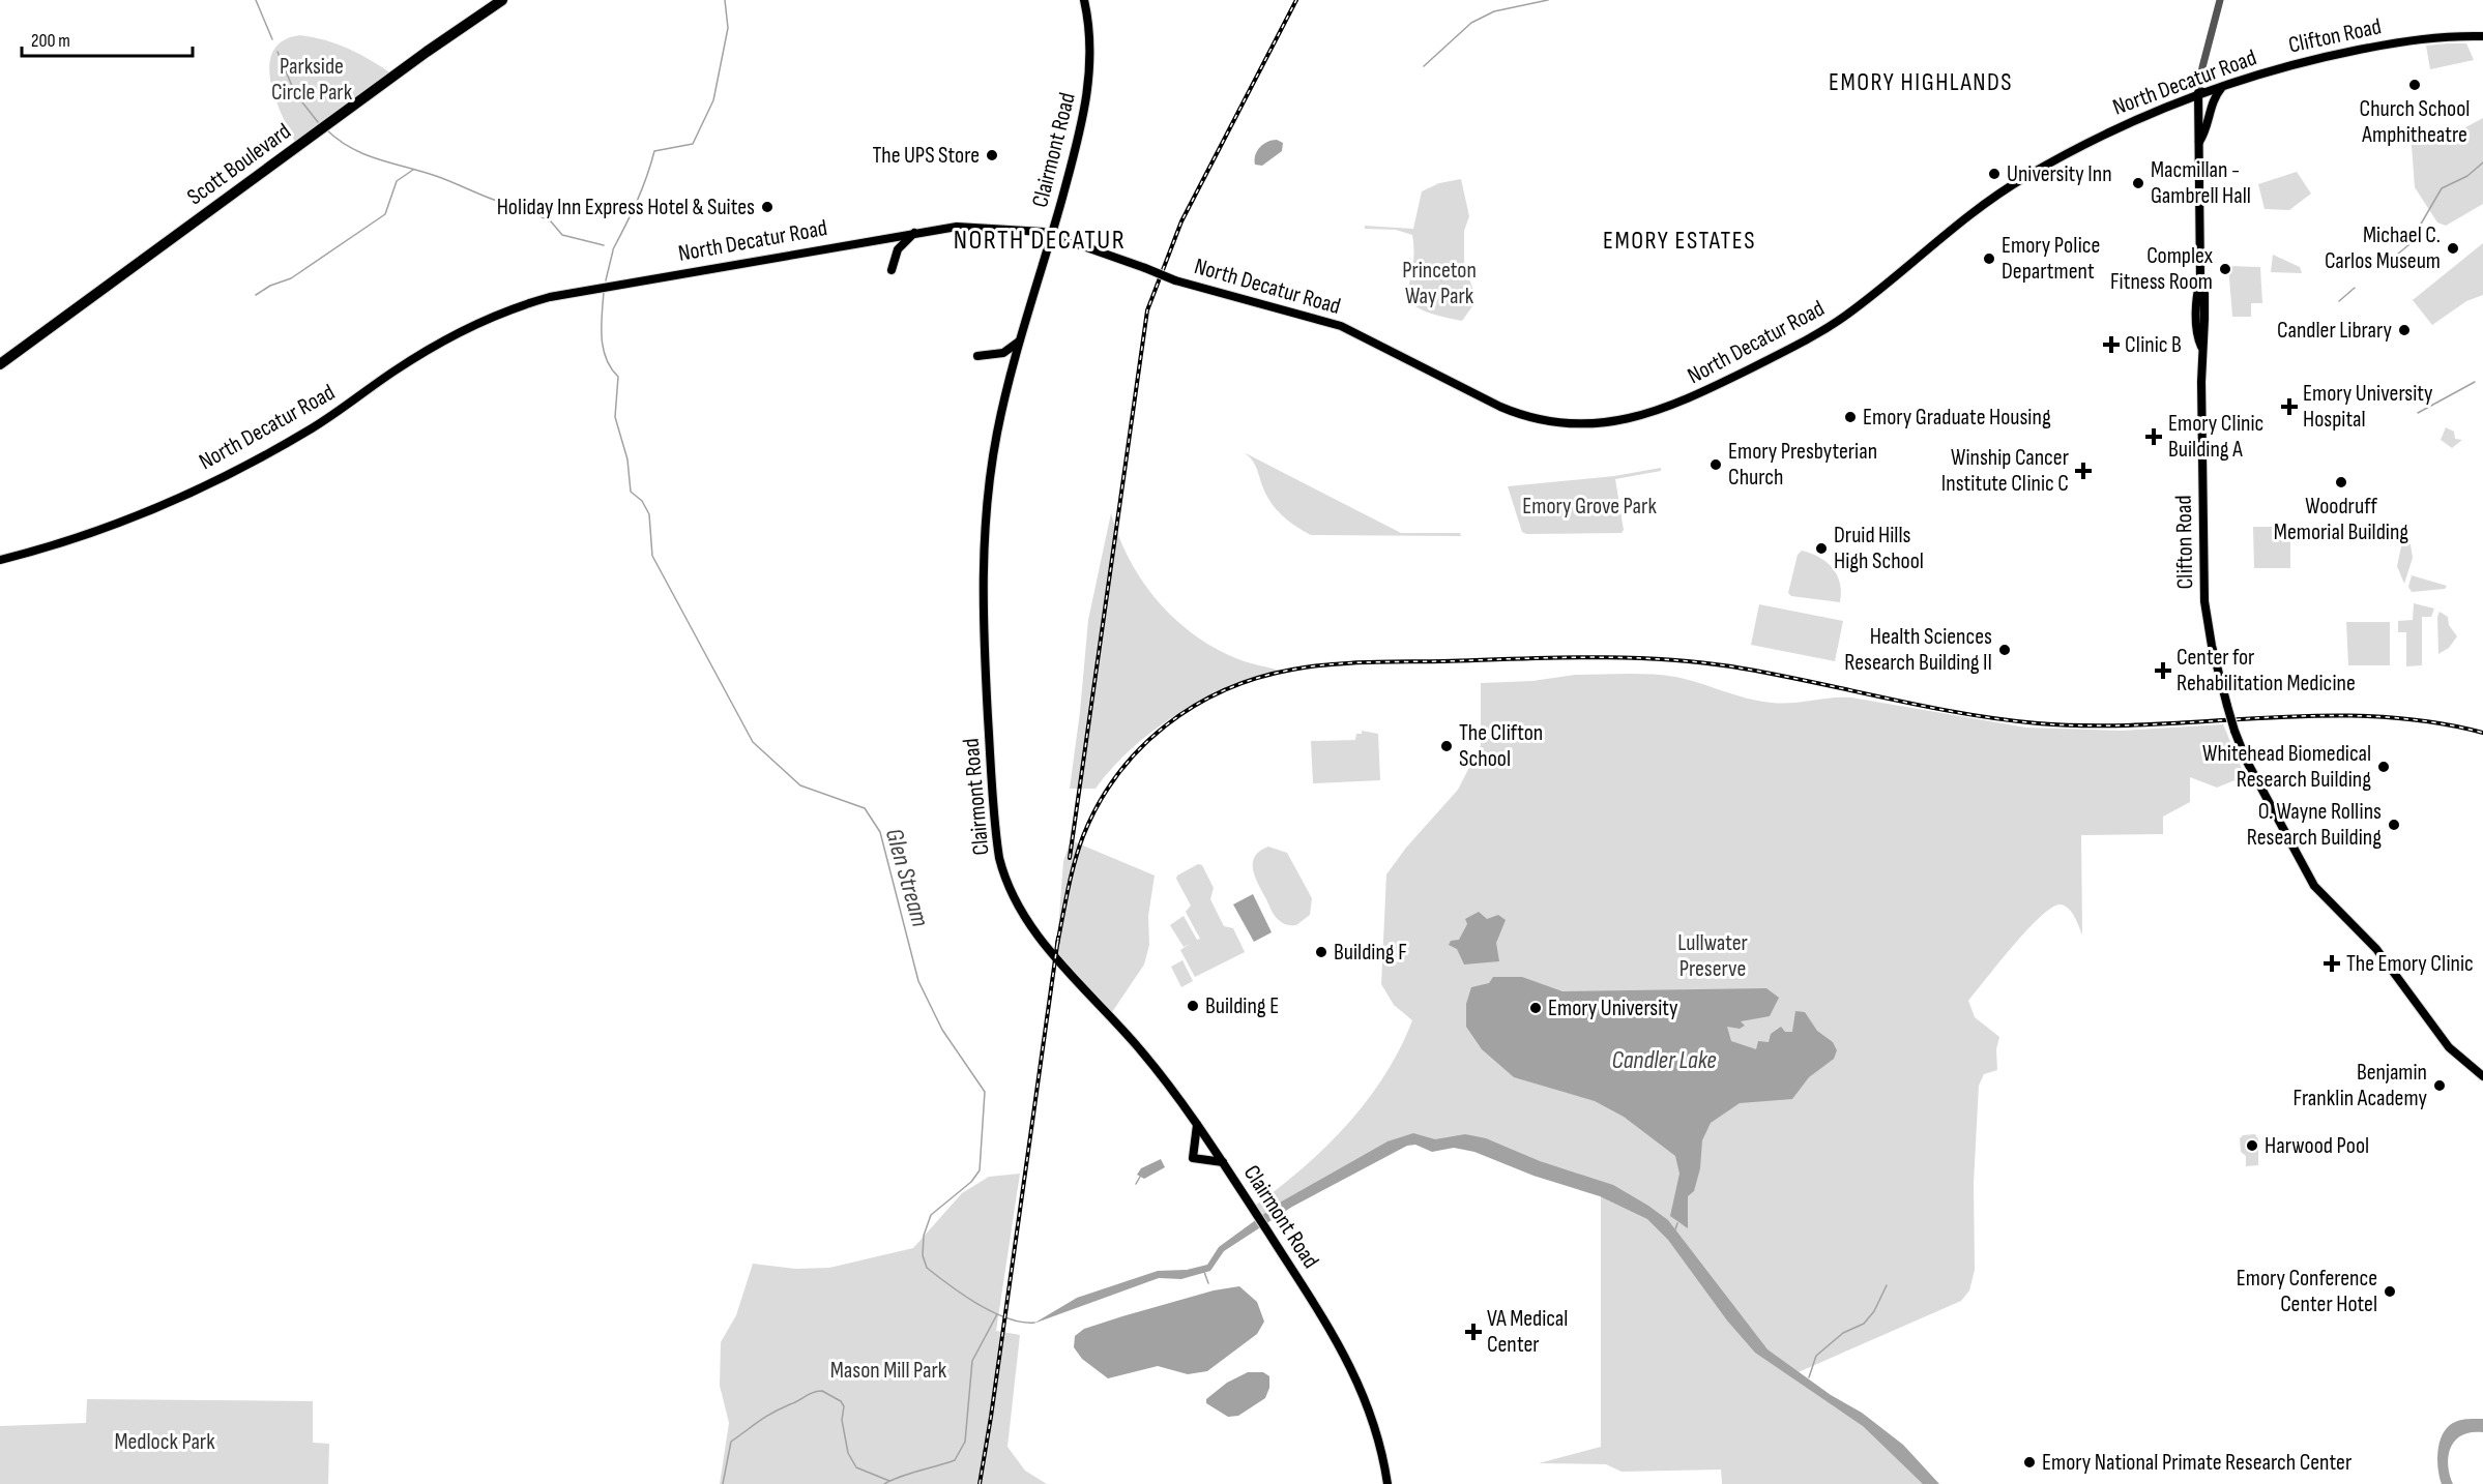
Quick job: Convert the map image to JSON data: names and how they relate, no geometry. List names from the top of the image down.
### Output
{
  "streets": {
    "highway": ["Scott Boulevard"],
    "main road": ["Clifton Road", "North Decatur Road", "Clairmont Road"]
  },
  "crossings": [
    ["Clifton Road", "North Decatur Road"],
    ["North Decatur Road", "Clairmont Road"]
  ],
  "districts": ["EMORY HIGHLANDS", "NORTH DECATUR", "EMORY ESTATES"],
  "water": ["Glen Stream", "Candler Lake"],
  "parks": [
    "Parkside Circle Park",
    "Princeton Way Park",
    "Emory Grove Park",
    "Lullwater Preserve",
    "Mason Mill Park",
    "Medlock Park"
  ],
  "places": {
    "other": [
      "Church School Amphitheatre",
      "The UPS Store",
      "University Inn",
      "Macmillan - Gambrell Hall",
      "Holiday Inn Express Hotel & Suites",
      "Michael C. Carlos Museum",
      "Emory Police Department",
      "Complex Fitness Room",
      "Candler Library",
      "Emory Graduate Housing",
      "Emory Presbyterian Church",
      "Woodruff Memorial Building",
      "Druid Hills High School",
      "Health Sciences Research Building II",
      "The Clifton School",
      "Whitehead Biomedical Research Building",
      "O. Wayne Rollins Research Building",
      "Building F",
      "Building E",
      "Emory University",
      "Benjamin Franklin Academy",
      "Harwood Pool",
      "Emory Conference Center Hotel",
      "Emory National Primate Research Center"
    ],
    "health": [
      "Clinic B",
      "Emory University Hospital",
      "Emory Clinic Building A",
      "Winship Cancer Institute Clinic C",
      "Center for Rehabilitation Medicine",
      "The Emory Clinic",
      "VA Medical Center"
    ]
  },
  "scale_bar": "200 m"
}
